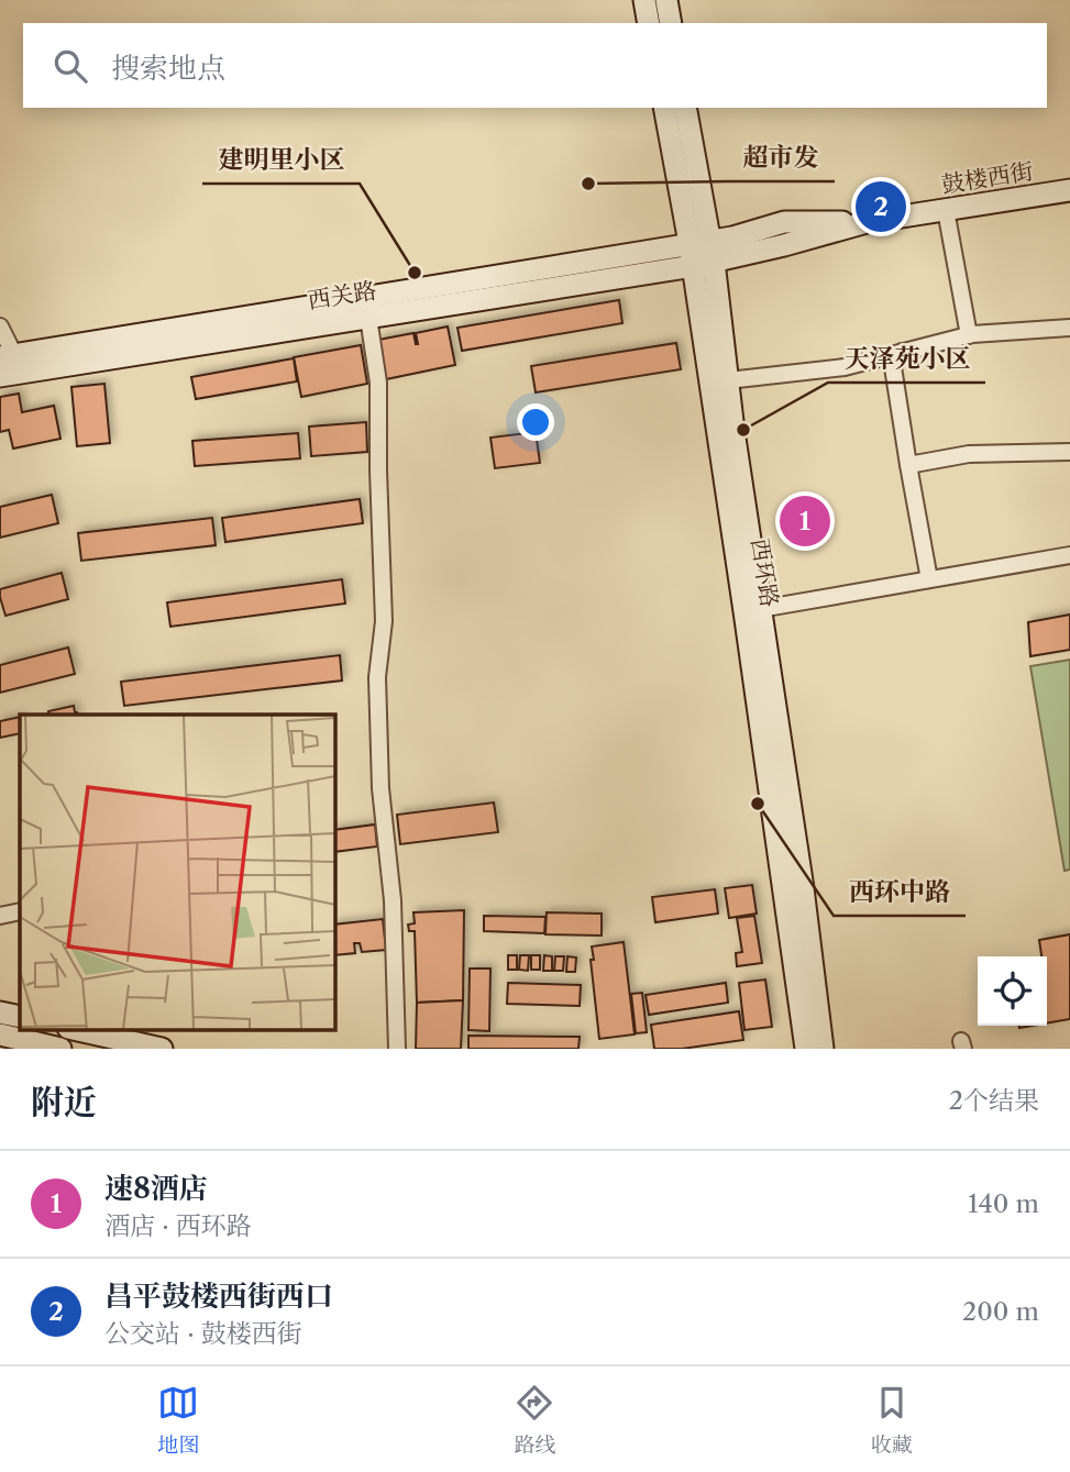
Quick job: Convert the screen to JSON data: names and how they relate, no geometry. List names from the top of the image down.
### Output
{
  "streets": {
    "street": ["鼓楼西街", "西关路", "西环路"]
  },
  "crossings": [
    ["鼓楼西街", "西关路"],
    ["鼓楼西街", "西环路"],
    ["西关路", "西环路"]
  ],
  "places": [
    "超市发",
    "建明里小区",
    "天泽苑小区",
    "西环中路"
  ],
  "page": {
    "search": "搜索地点",
    "pins": ["2", "1"],
    "heading": ["附近", "2个结果"],
    "list": [
      {
        "mark": "1",
        "name": "速8酒店",
        "note": "酒店 · 西环路",
        "value": "140 m"
      },
      {
        "mark": "2",
        "name": "昌平鼓楼西街西口",
        "note": "公交站 · 鼓楼西街",
        "value": "200 m"
      }
    ],
    "nav": ["地图", "路线", "收藏"]
  }
}
